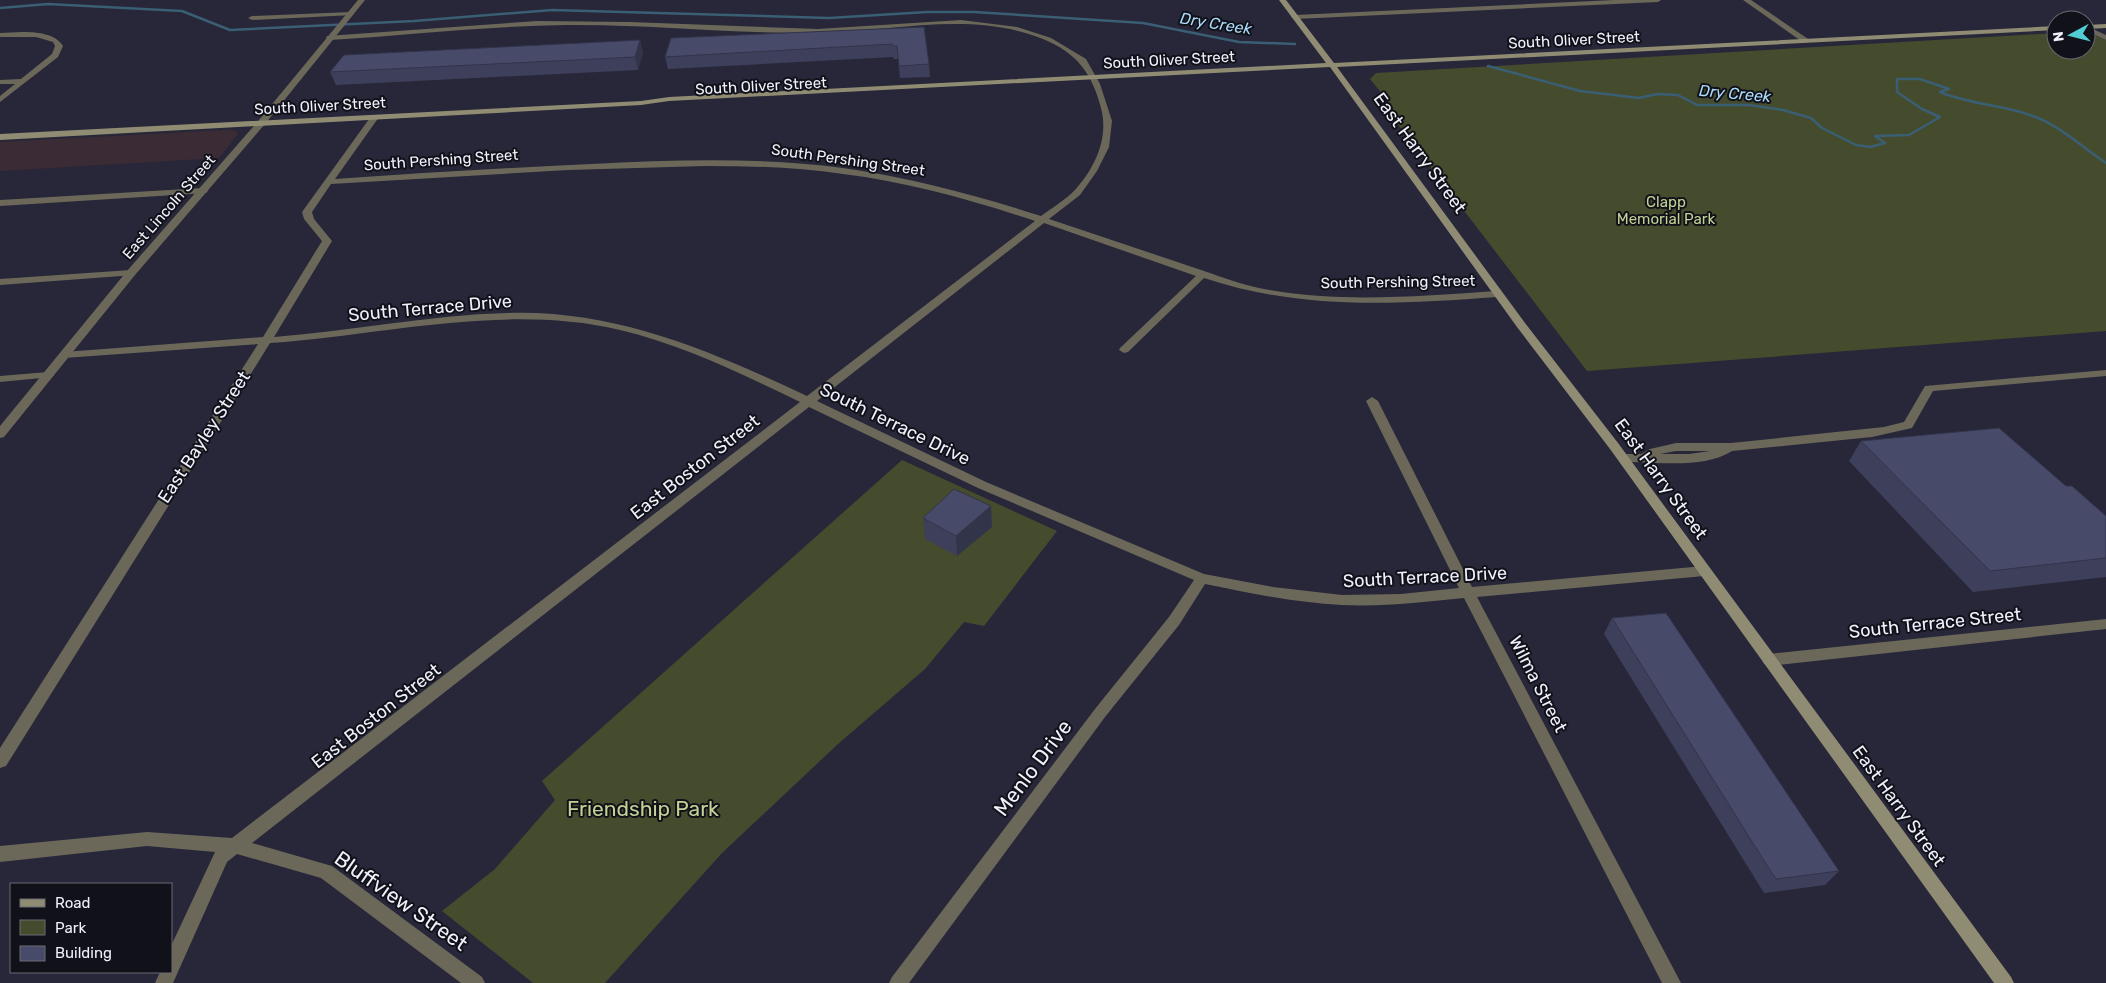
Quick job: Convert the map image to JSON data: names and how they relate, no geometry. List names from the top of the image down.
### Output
{
  "streets": {
    "main road": ["South Oliver Street", "East Harry Street"],
    "street": [
      "South Pershing Street",
      "East Lincoln Street",
      "South Terrace Drive",
      "East Bayley Street",
      "East Boston Street",
      "South Terrace Street",
      "Wilma Street",
      "Menlo Drive",
      "Bluffview Street"
    ]
  },
  "crossings": [
    ["South Oliver Street", "East Harry Street"],
    ["South Oliver Street", "East Lincoln Street"],
    ["South Oliver Street", "East Bayley Street"],
    ["South Oliver Street", "East Boston Street"],
    ["East Harry Street", "South Pershing Street"],
    ["East Harry Street", "South Terrace Drive"],
    ["East Harry Street", "South Terrace Street"],
    ["South Pershing Street", "East Bayley Street"],
    ["South Pershing Street", "East Boston Street"],
    ["East Lincoln Street", "South Terrace Drive"],
    ["East Lincoln Street", "East Boston Street"],
    ["South Terrace Drive", "East Bayley Street"],
    ["South Terrace Drive", "East Boston Street"],
    ["South Terrace Drive", "Wilma Street"],
    ["South Terrace Drive", "Menlo Drive"],
    ["East Boston Street", "Bluffview Street"]
  ],
  "water": ["Dry Creek"],
  "parks": ["Clapp Memorial Park", "Friendship Park"],
  "legend": ["Road", "Park", "Building"],
  "north": "left"
}
